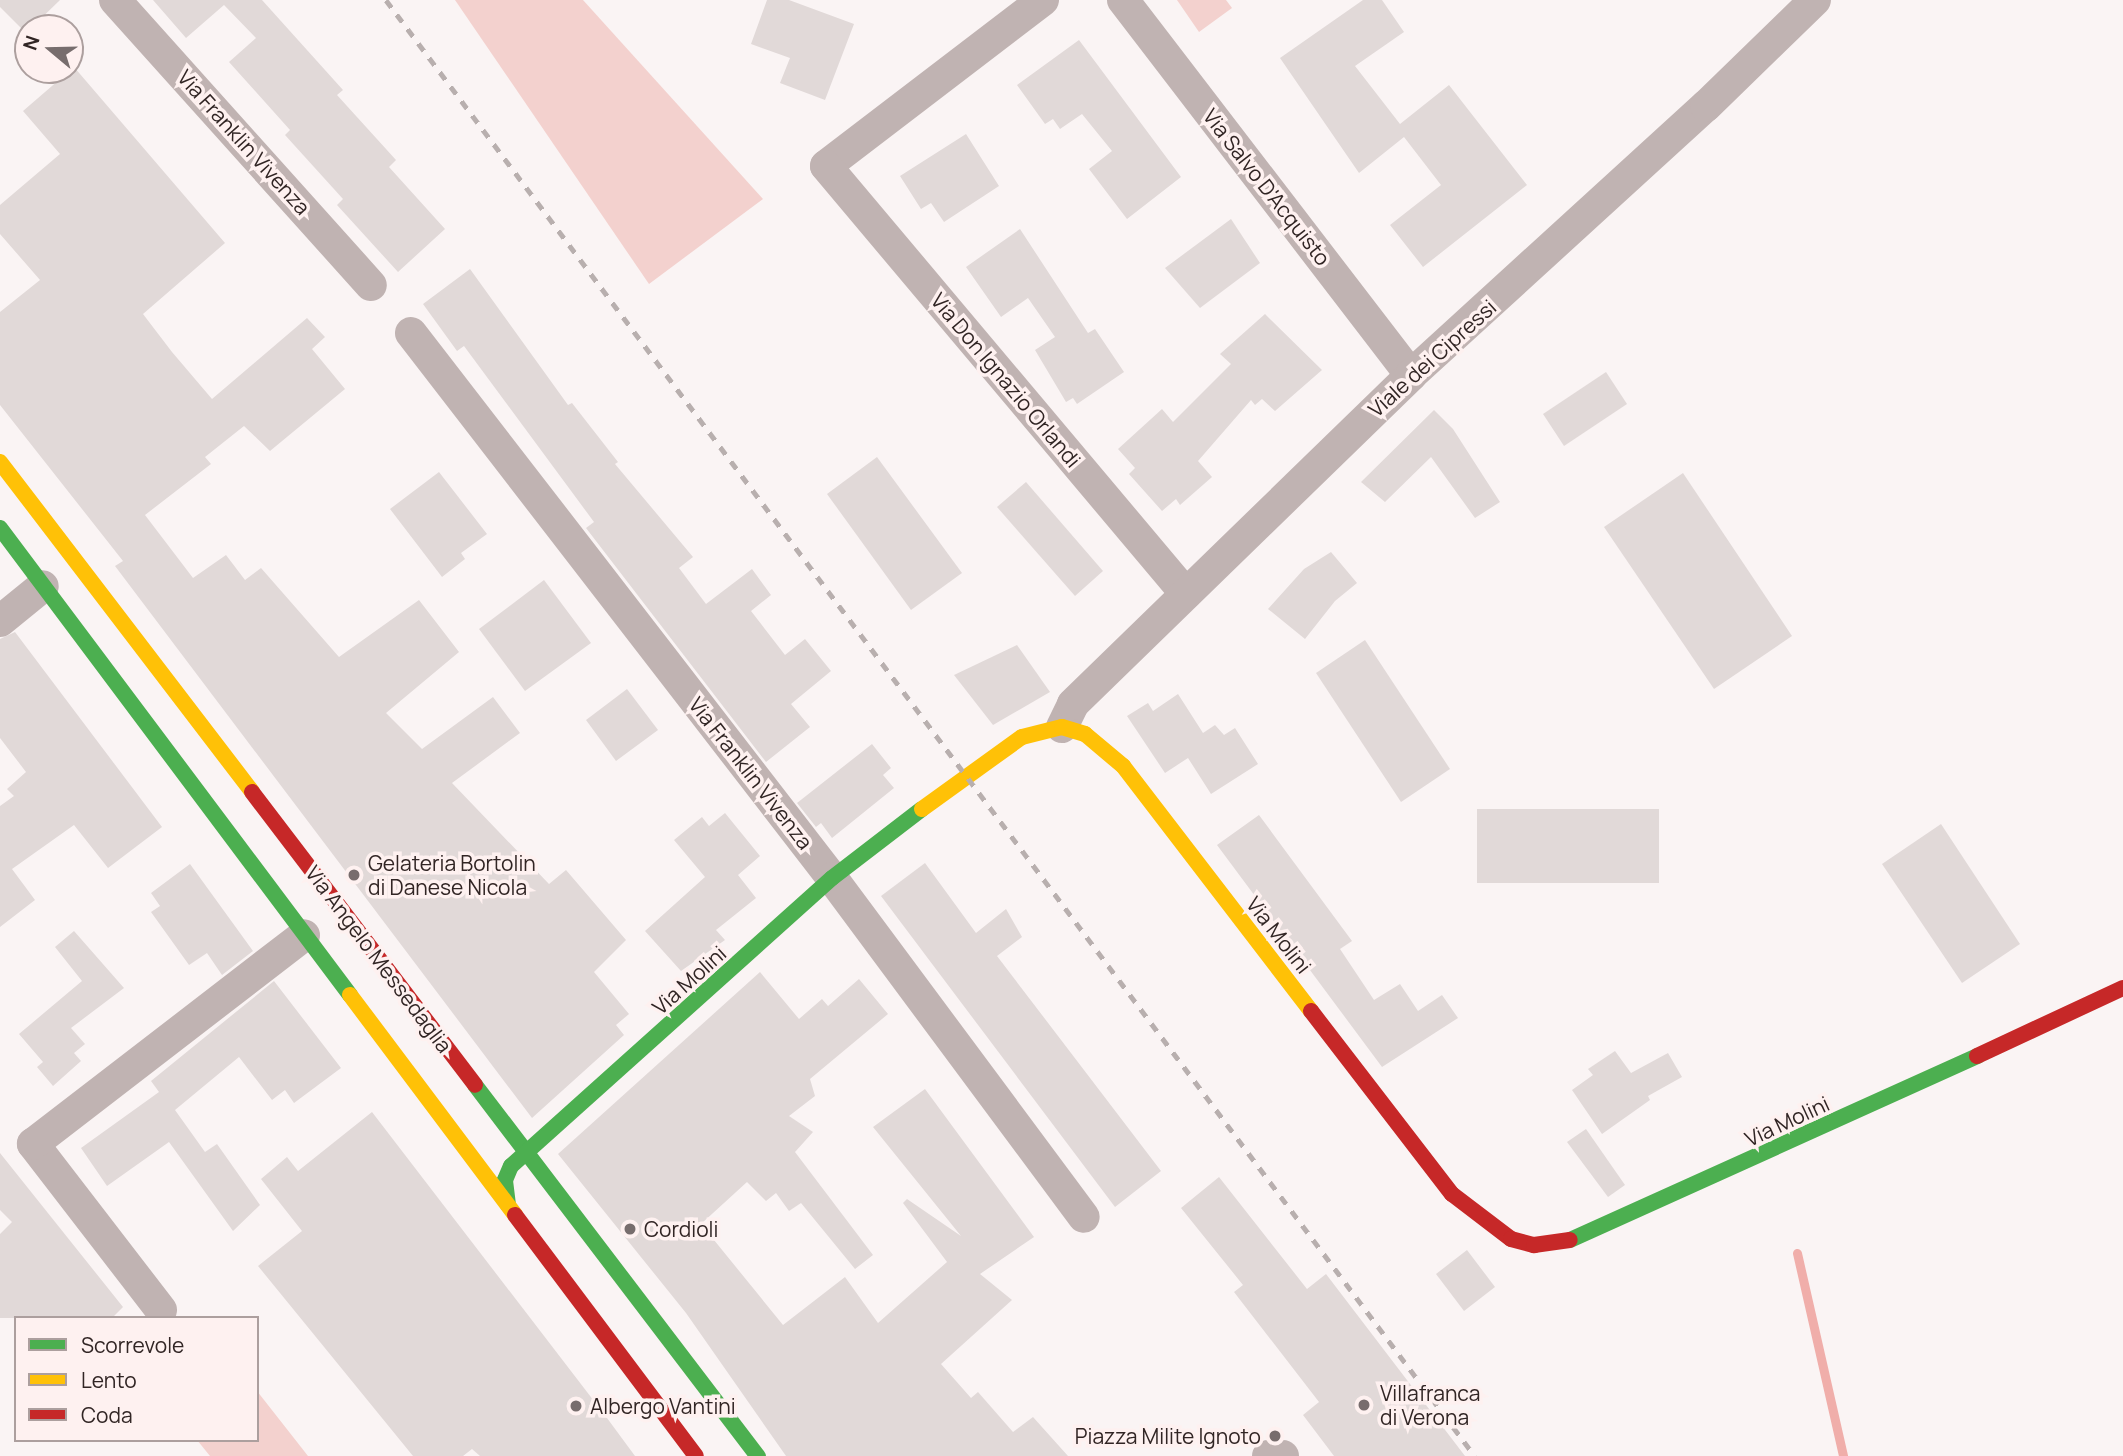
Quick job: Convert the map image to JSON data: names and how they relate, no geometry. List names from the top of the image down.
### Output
{
  "streets": {
    "main road": ["Via Molini", "Via Angelo Messedaglia"],
    "street": [
      "Via Franklin Vivenza",
      "Via Salvo D'Acquisto",
      "Viale dei Cipressi",
      "Via Don Ignazio Orlandi"
    ]
  },
  "crossings": [
    ["Via Franklin Vivenza", "Via Molini"],
    ["Via Salvo D'Acquisto", "Viale dei Cipressi"],
    ["Viale dei Cipressi", "Via Don Ignazio Orlandi"],
    ["Viale dei Cipressi", "Via Molini"],
    ["Via Molini", "Via Angelo Messedaglia"]
  ],
  "places": [
    "Gelateria Bortolin di Danese Nicola",
    "Cordioli",
    "Villafranca di Verona",
    "Albergo Vantini",
    "Piazza Milite Ignoto"
  ],
  "legend": ["Scorrevole", "Lento", "Coda"],
  "north": "left"
}
